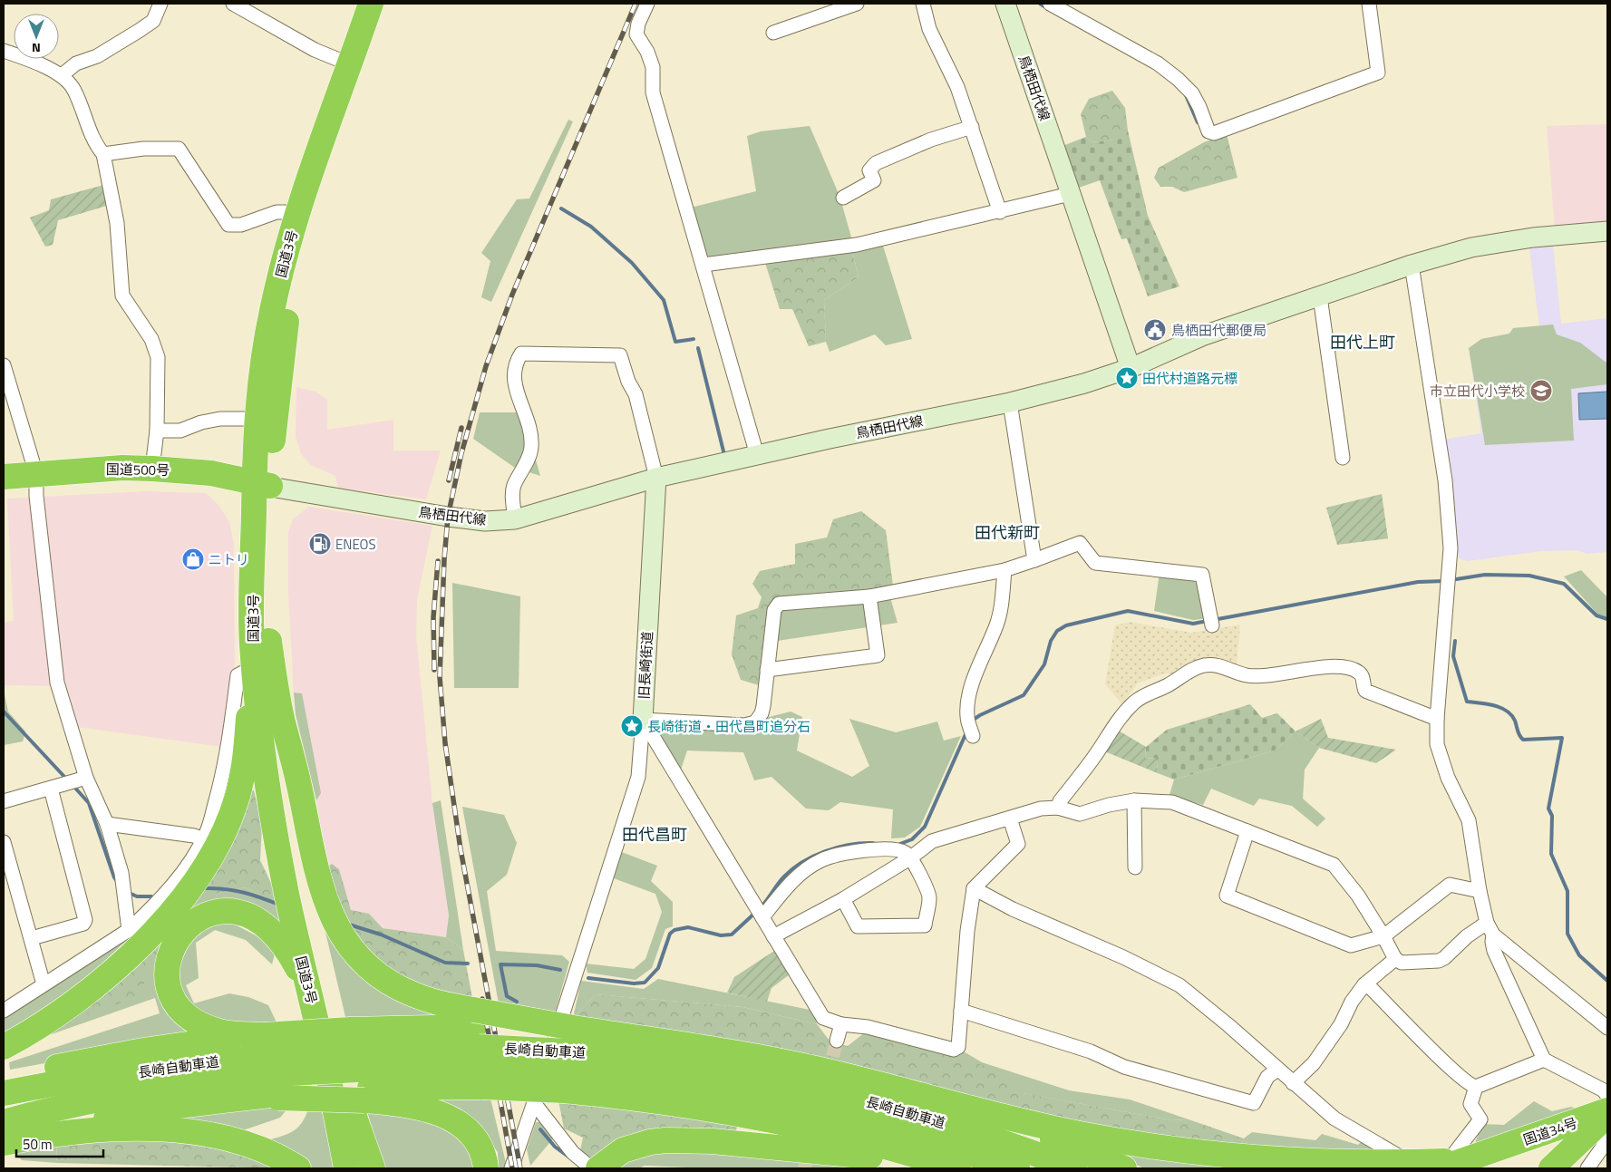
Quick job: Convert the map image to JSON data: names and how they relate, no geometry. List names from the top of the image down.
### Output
{
  "streets": {
    "highway": [
      "国道3号",
      "国道500号",
      "長崎自動車道",
      "国道34号"
    ],
    "main road": ["鳥栖田代線", "旧長崎街道"]
  },
  "crossings": [
    ["鳥栖田代線", "国道3号"],
    ["鳥栖田代線", "国道500号"],
    ["鳥栖田代線", "旧長崎街道"],
    ["国道3号", "国道500号"],
    ["国道3号", "長崎自動車道"]
  ],
  "districts": ["田代上町", "田代新町", "田代昌町"],
  "places": {
    "public building": ["鳥栖田代郵便局"],
    "place": ["田代村道路元標", "長崎街道・田代昌町追分石"],
    "school or university": ["市立田代小学校"],
    "fuel station": ["ENEOS"],
    "shop": ["ニトリ"]
  },
  "scale_bar": "50 m",
  "north": "bottom"
}
